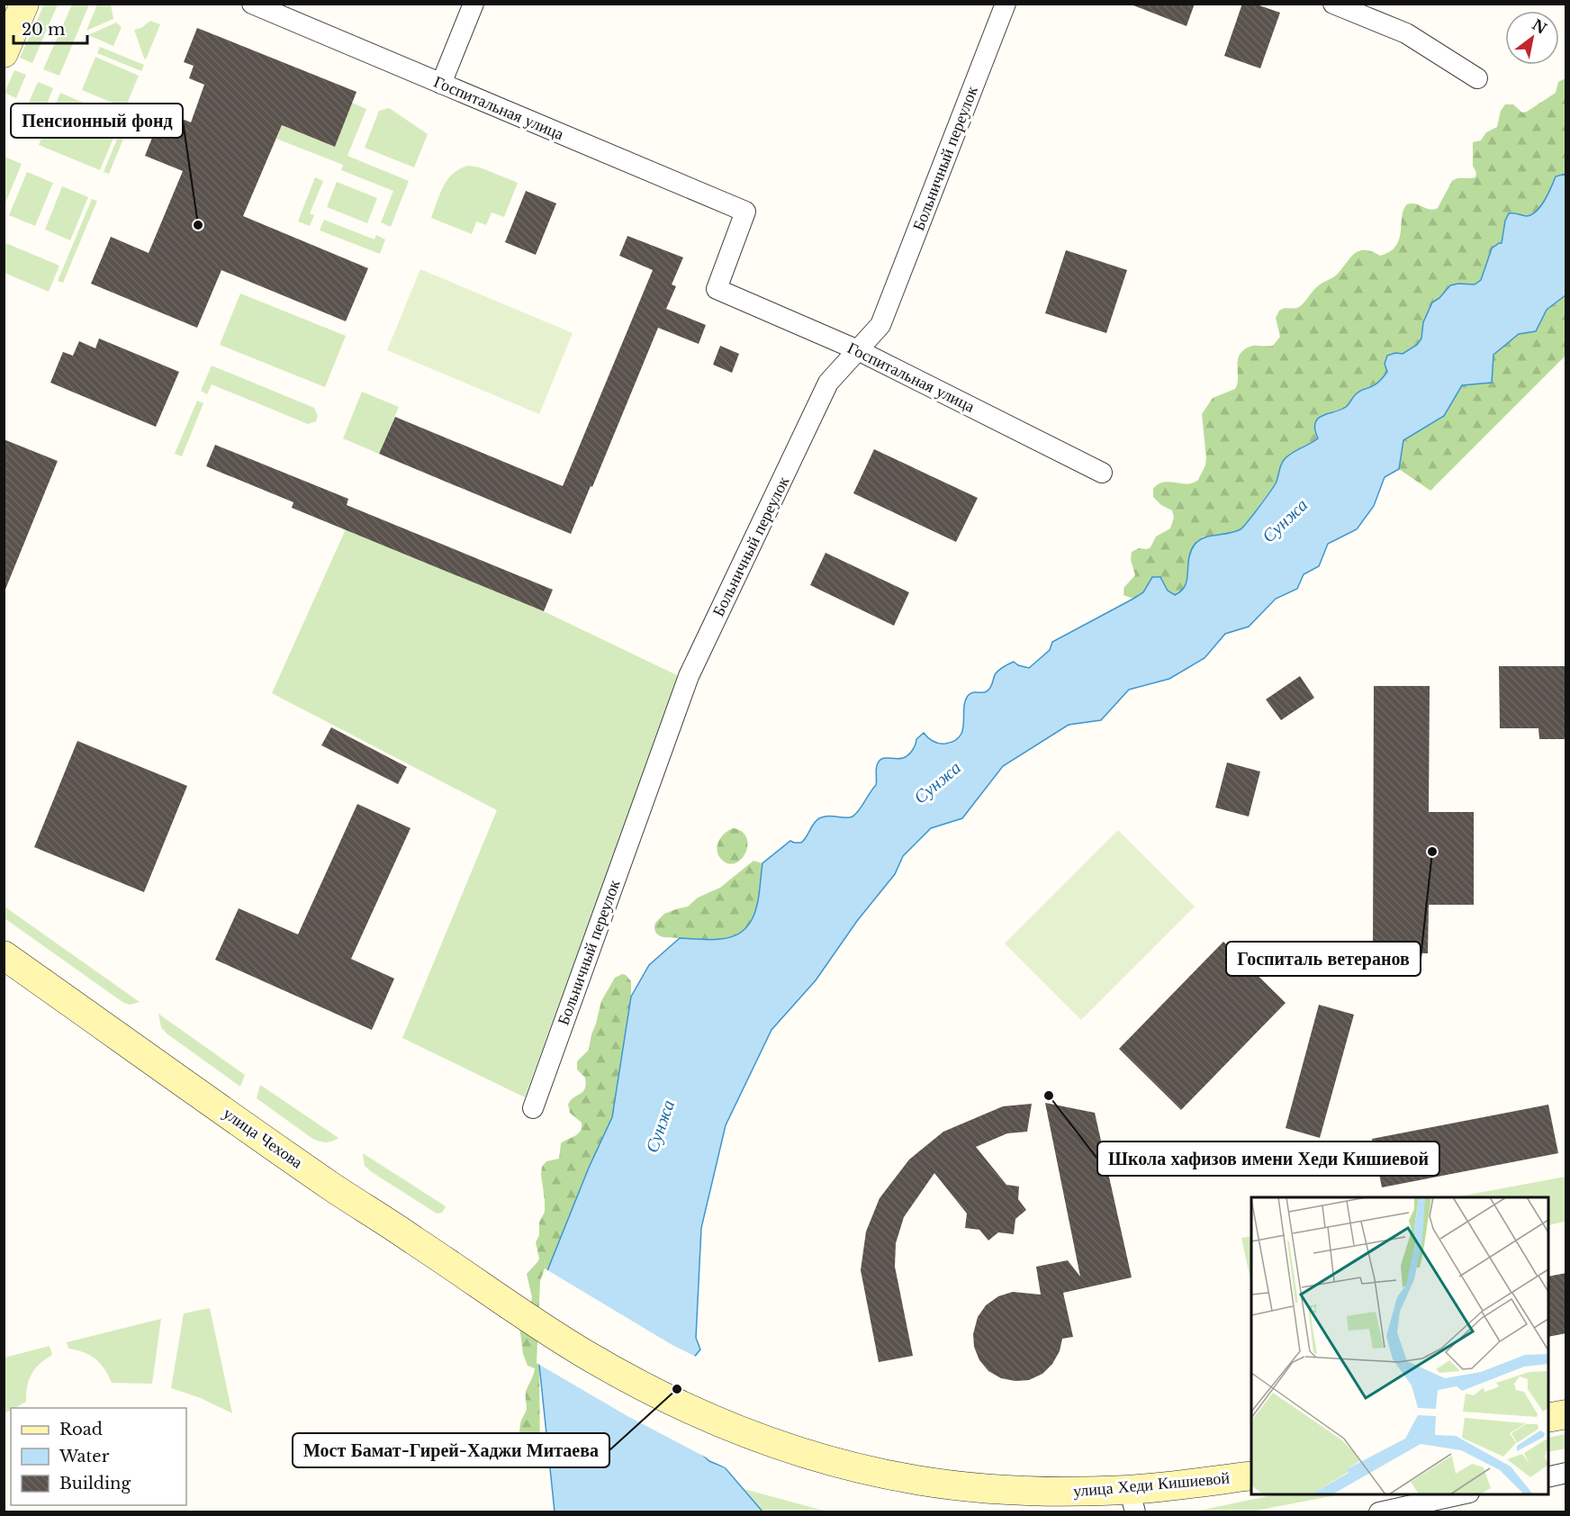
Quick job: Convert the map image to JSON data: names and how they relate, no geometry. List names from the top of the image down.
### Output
{
  "streets": {
    "main road": ["улица Чехова", "улица Хеди Кишиевой"],
    "street": ["Госпитальная улица", "Больничный переулок"]
  },
  "crossings": [
    ["Госпитальная улица", "Больничный переулок"],
    ["улица Чехова", "улица Хеди Кишиевой"]
  ],
  "water": ["Сунжа"],
  "places": [
    "Пенсионный фонд",
    "Госпиталь ветеранов",
    "Школа хафизов имени Хеди Кишиевой",
    "Мост Бамат-Гирей-Хаджи Митаева"
  ],
  "legend": ["Road", "Water", "Building"],
  "scale_bar": "20 m",
  "north": "top right"
}
